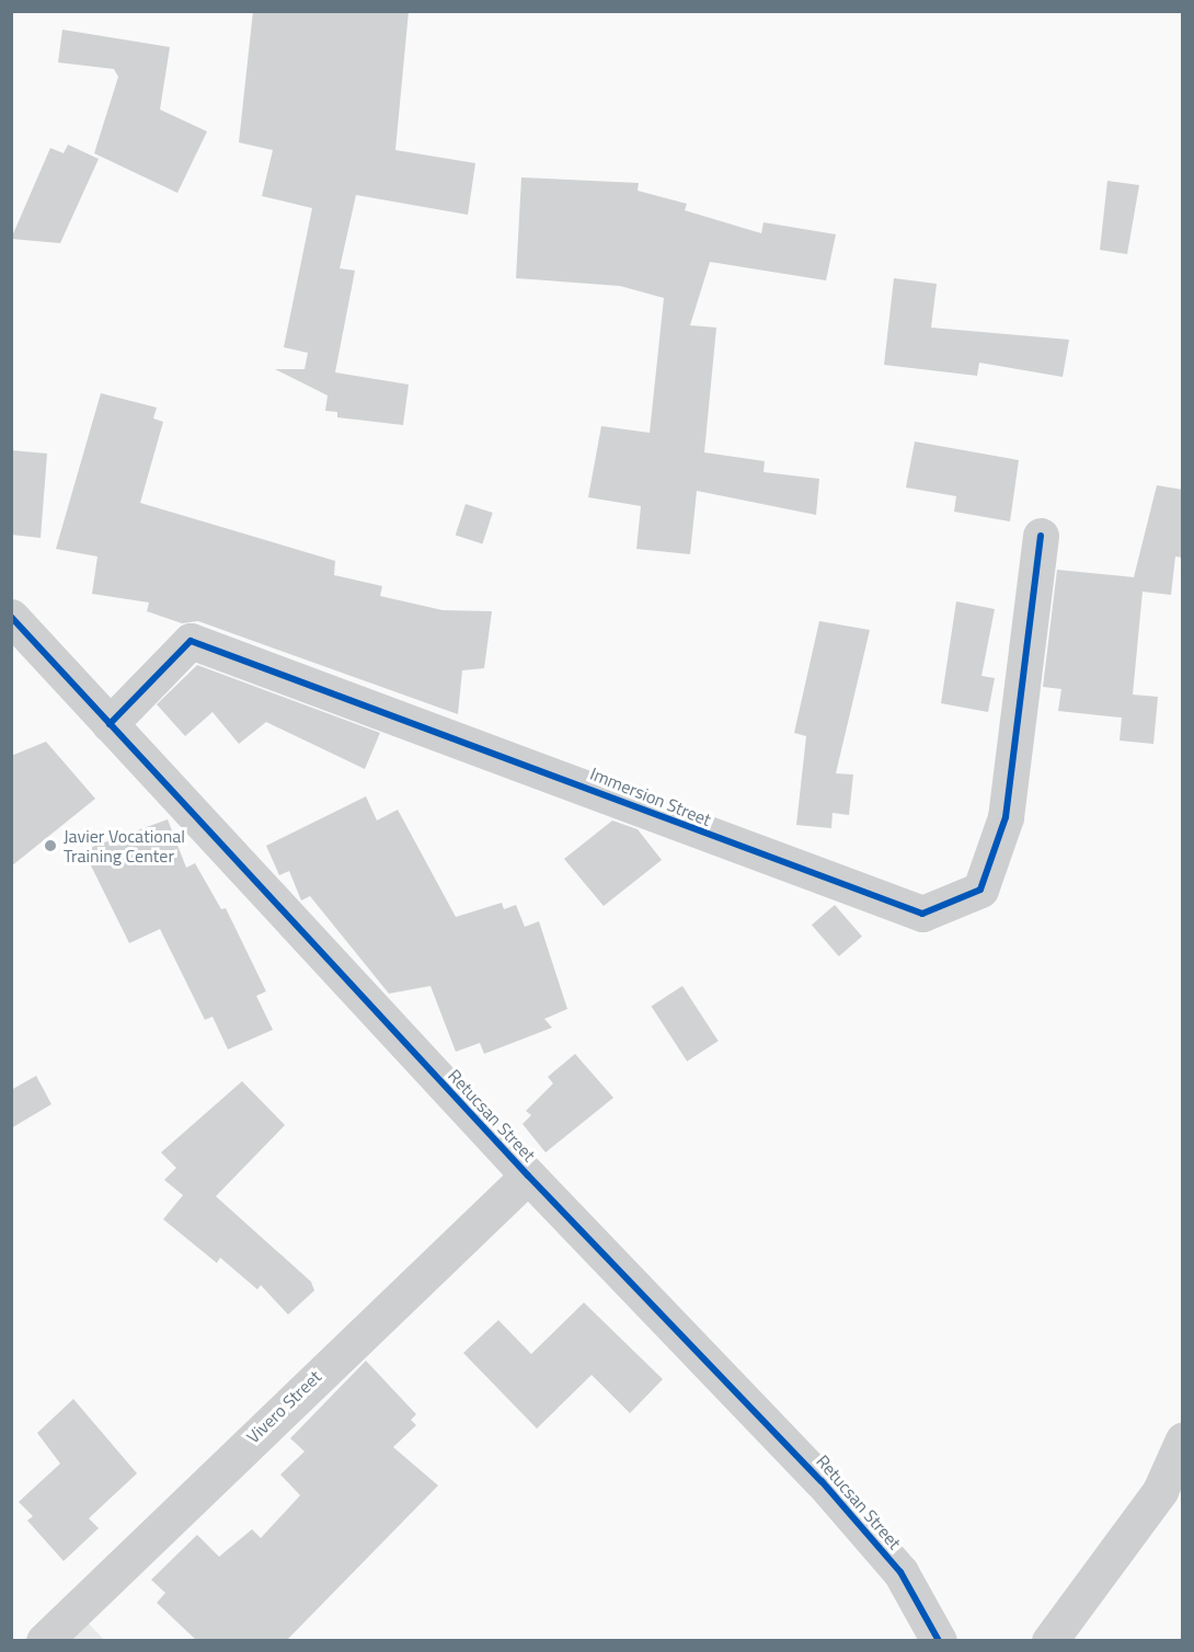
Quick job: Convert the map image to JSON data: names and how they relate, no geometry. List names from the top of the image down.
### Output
{
  "streets": {
    "street": ["Immersion Street", "Retucsan Street", "Vivero Street"]
  },
  "crossings": [
    ["Immersion Street", "Retucsan Street"],
    ["Retucsan Street", "Vivero Street"]
  ],
  "places": ["Javier Vocational Training Center"]
}
